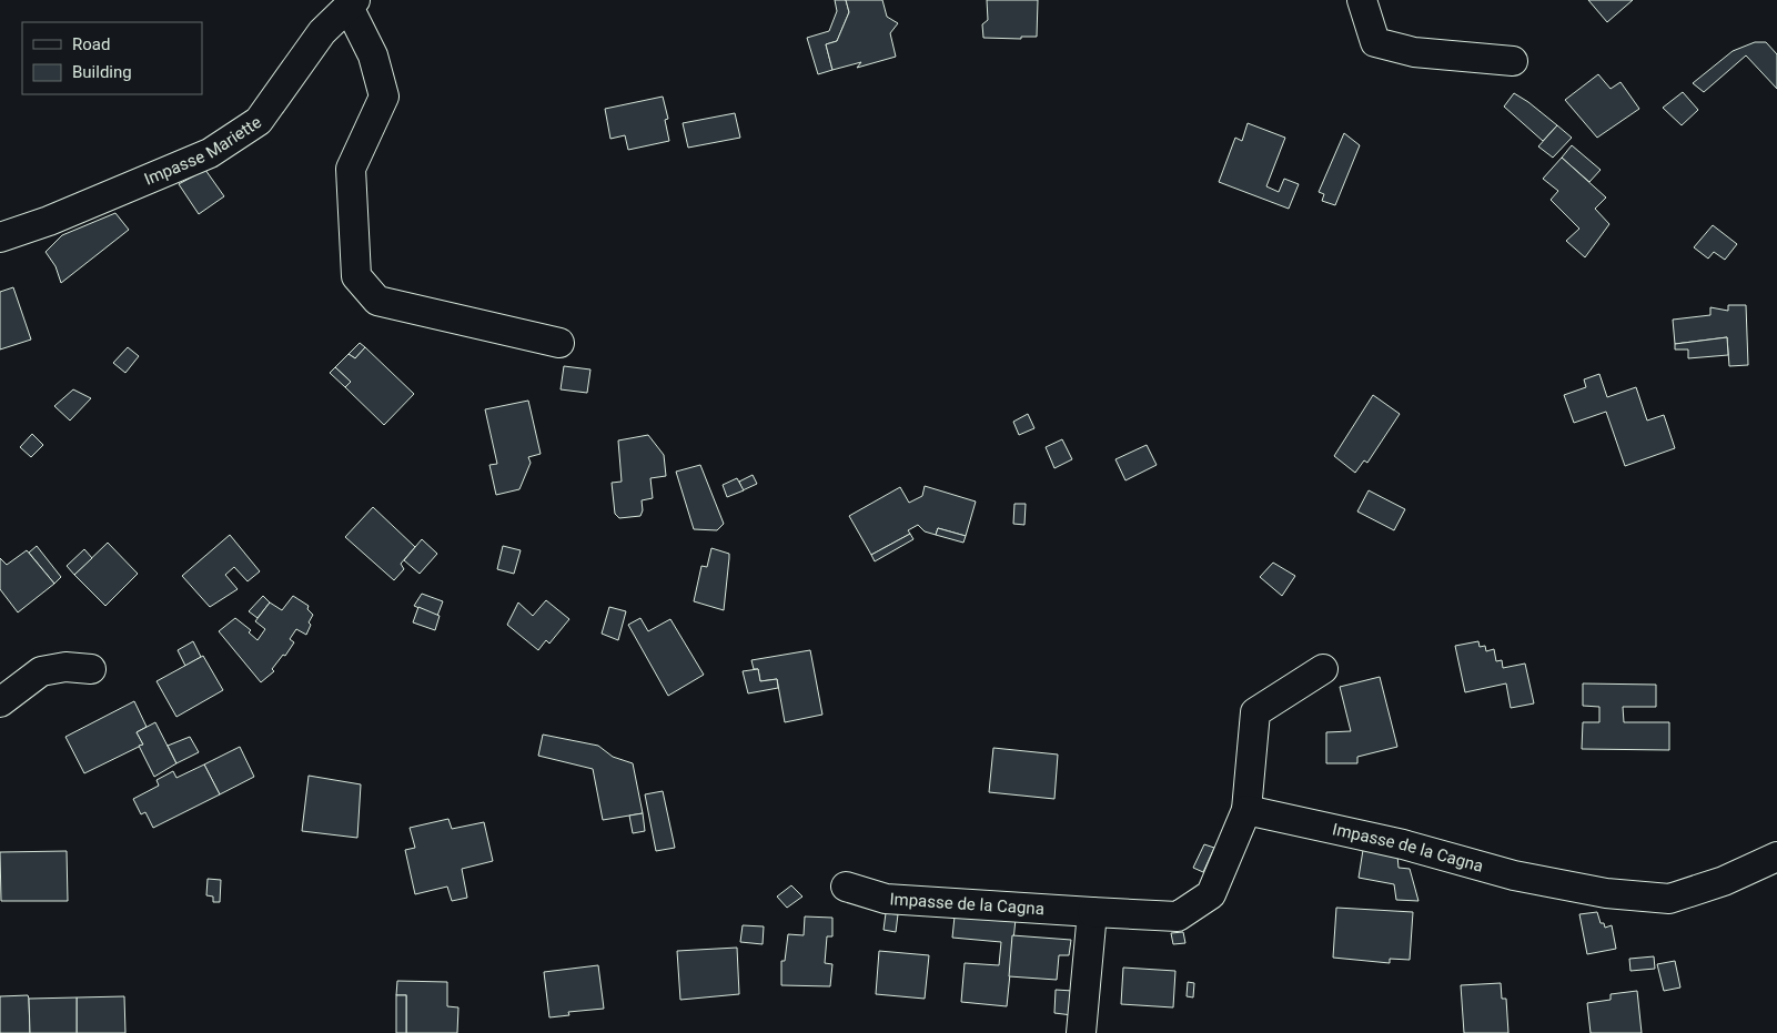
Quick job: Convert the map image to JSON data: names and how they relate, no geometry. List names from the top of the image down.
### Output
{
  "streets": {
    "street": ["Impasse Mariette", "Impasse de la Cagna"]
  },
  "legend": ["Road", "Building"]
}
